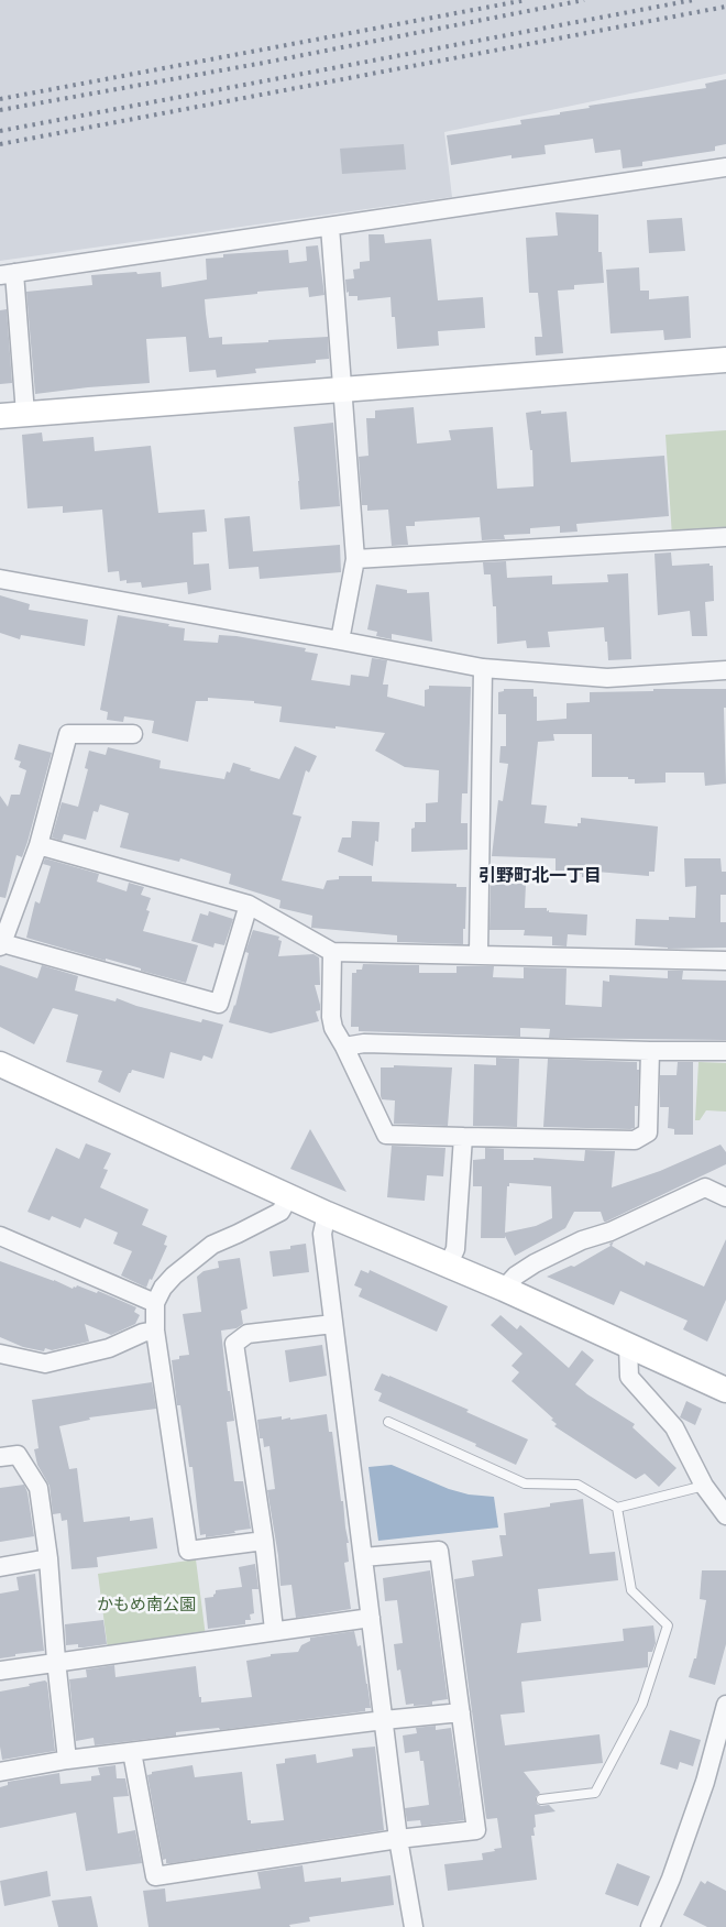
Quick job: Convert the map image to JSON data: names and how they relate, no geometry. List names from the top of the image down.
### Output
{
  "districts": ["引野町北一丁目"],
  "parks": ["かもめ南公園"]
}
